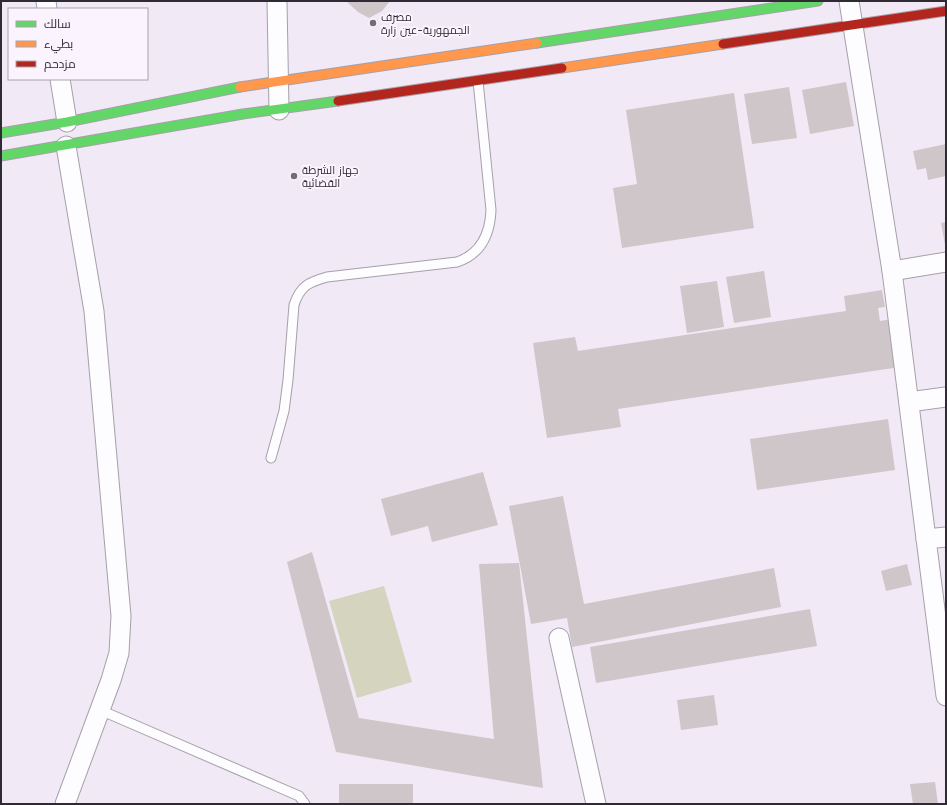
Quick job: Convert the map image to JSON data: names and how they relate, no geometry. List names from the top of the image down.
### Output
{
  "places": ["مصرف الجمهورية-عين زارة", "جهاز الشرطة القضائية"],
  "legend": ["سالك", "بطيء", "مزدحم"]
}
